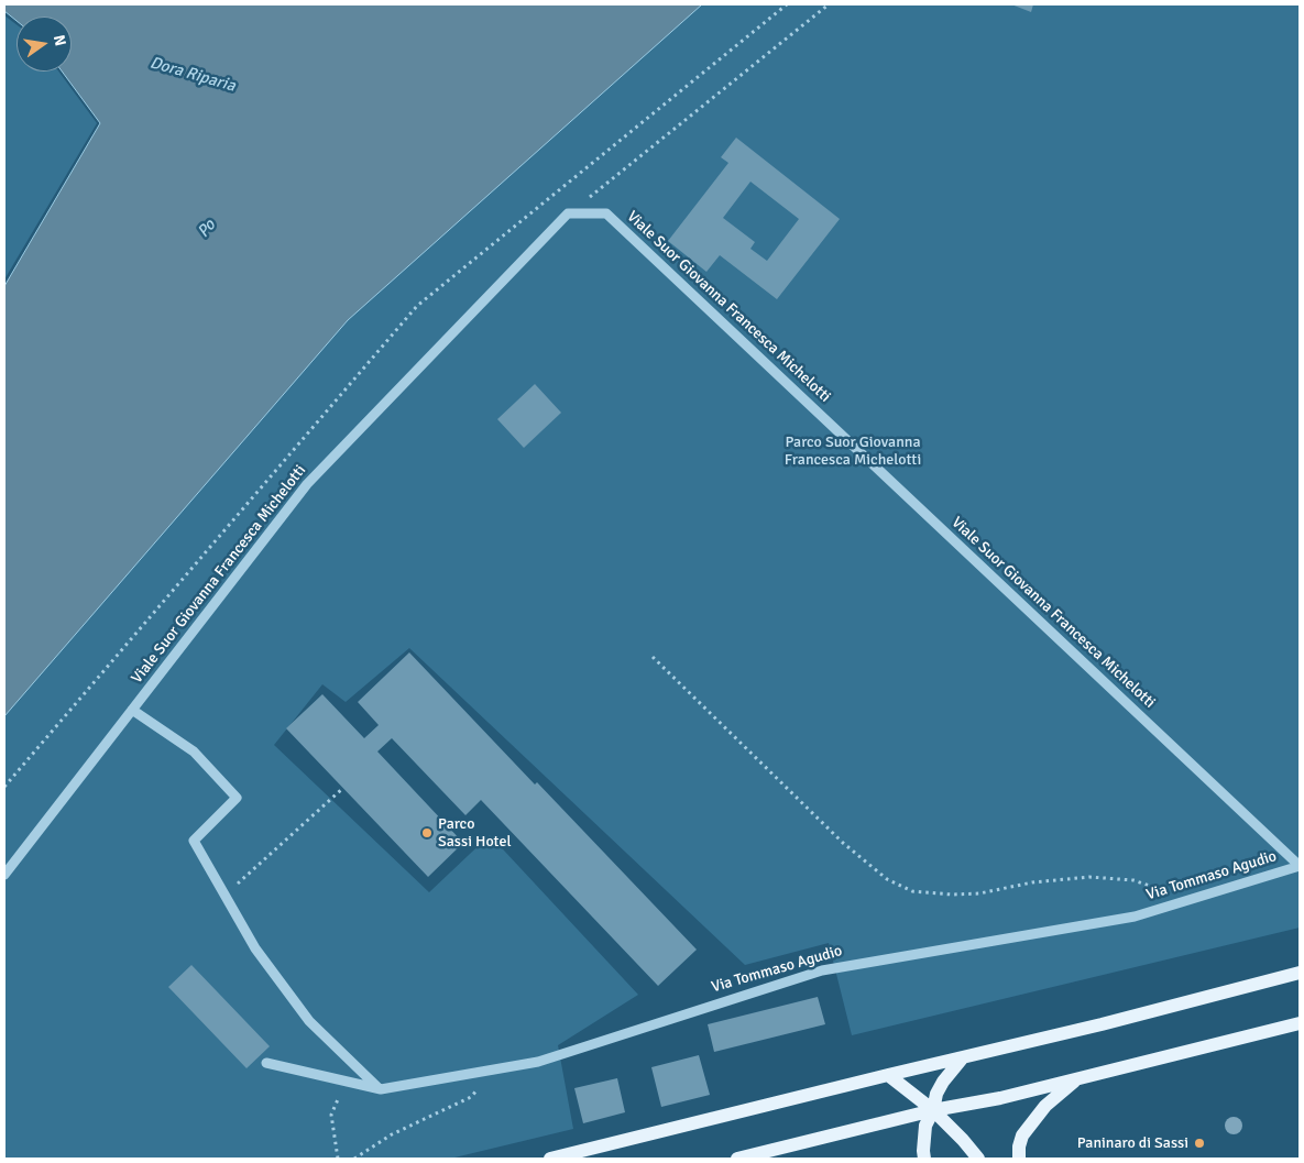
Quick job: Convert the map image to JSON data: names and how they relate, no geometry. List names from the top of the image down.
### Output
{
  "streets": {
    "street": ["Viale Suor Giovanna Francesca Michelotti", "Via Tommaso Agudio"]
  },
  "crossings": [
    ["Viale Suor Giovanna Francesca Michelotti", "Via Tommaso Agudio"]
  ],
  "water": ["Dora Riparia", "Po"],
  "parks": ["Parco Suor Giovanna Francesca Michelotti"],
  "places": ["Parco Sassi Hotel", "Paninaro di Sassi"],
  "north": "right"
}
